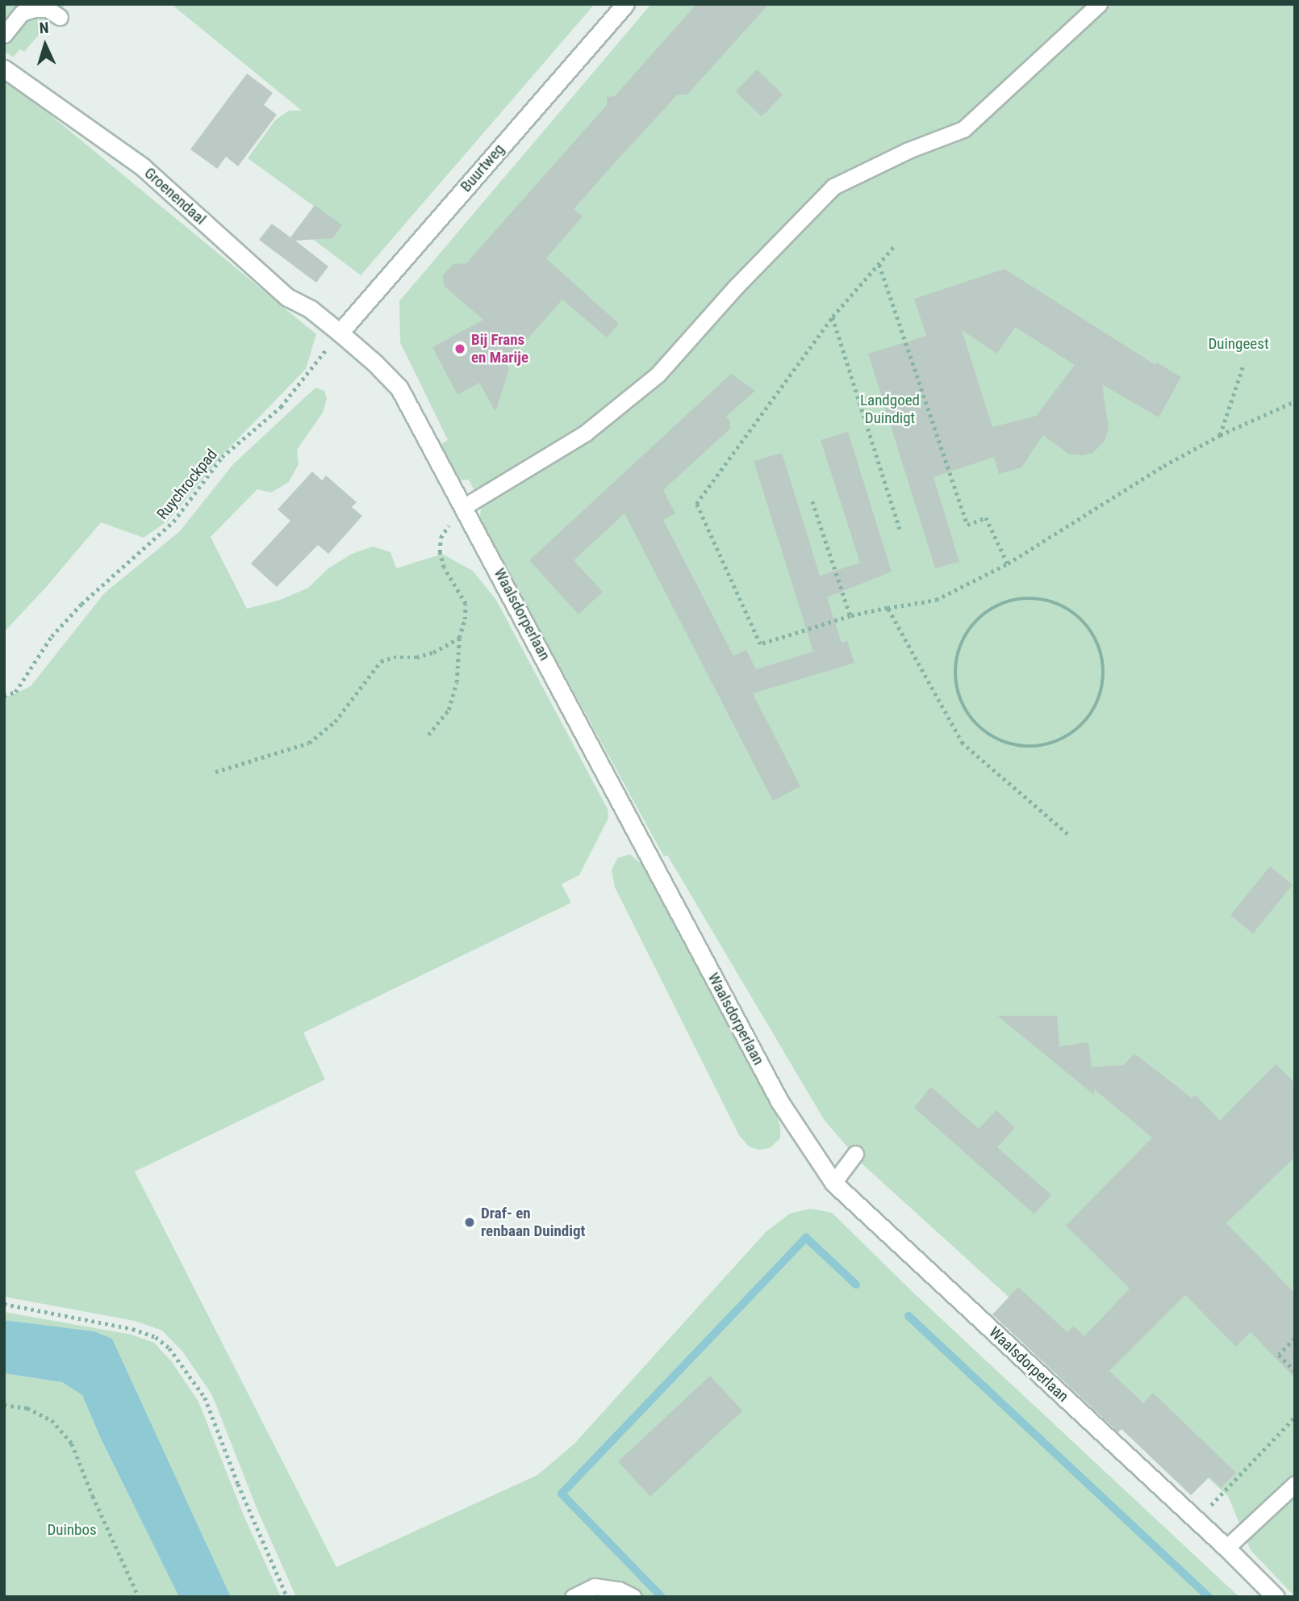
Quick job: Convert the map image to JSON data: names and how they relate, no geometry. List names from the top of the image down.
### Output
{
  "streets": {
    "street": ["Buurtweg", "Groenendaal", "Waalsdorperlaan"],
    "path": ["Ruychrockpad"]
  },
  "crossings": [
    ["Buurtweg", "Groenendaal"],
    ["Buurtweg", "Ruychrockpad"],
    ["Buurtweg", "Waalsdorperlaan"],
    ["Groenendaal", "Ruychrockpad"],
    ["Groenendaal", "Waalsdorperlaan"],
    ["Ruychrockpad", "Waalsdorperlaan"]
  ],
  "parks": ["Duingeest", "Landgoed Duindigt", "Duinbos"],
  "places": ["Bij Frans en Marije", "Draf- en renbaan Duindigt"],
  "north": "top"
}
